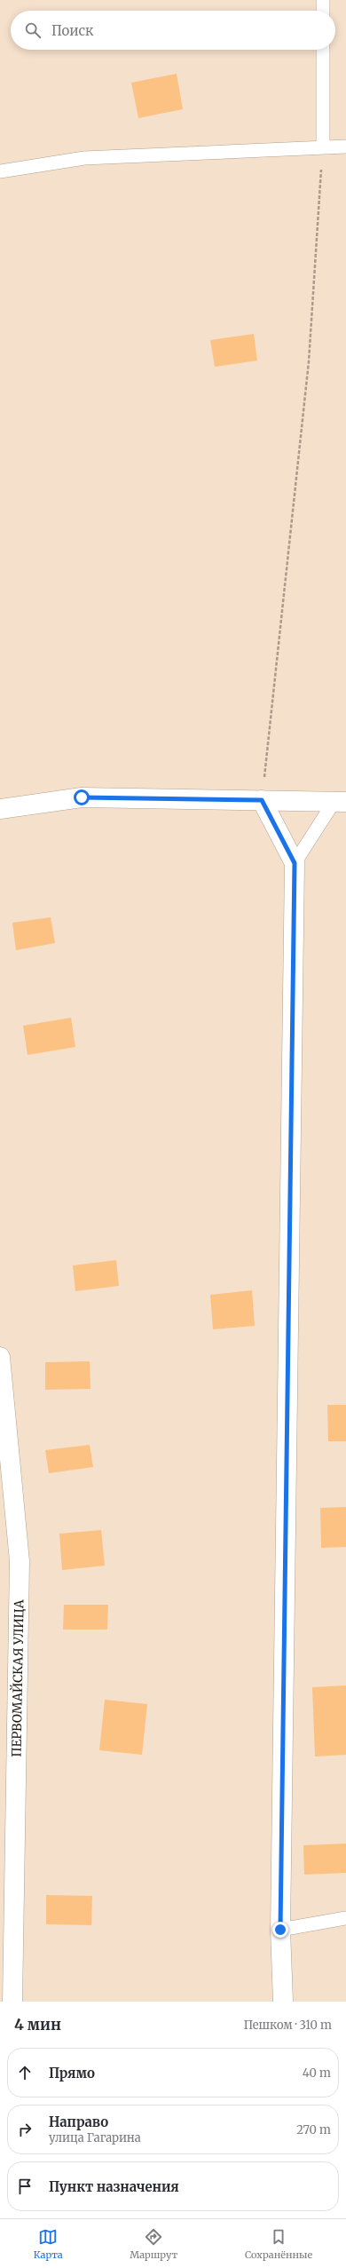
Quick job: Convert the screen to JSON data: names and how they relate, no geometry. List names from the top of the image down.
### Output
{
  "streets": {
    "street": ["ПЕРВОМАЙСКАЯ УЛИЦА"]
  },
  "page": {
    "search": "Поиск",
    "heading": ["4 мин", "Пешком · 310 m"],
    "list": [
      ["Прямо", "40 m"],
      ["Направо", "улица Гагарина", "270 m"],
      "Пункт назначения"
    ],
    "nav": ["Карта", "Маршрут", "Сохранённые"]
  }
}
